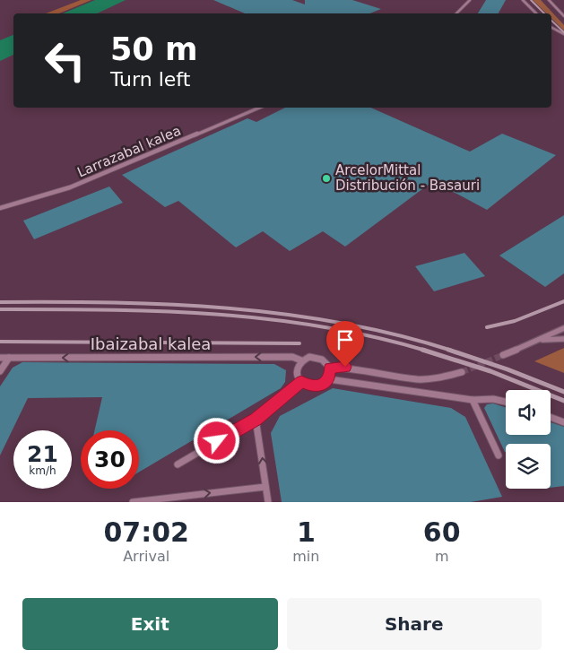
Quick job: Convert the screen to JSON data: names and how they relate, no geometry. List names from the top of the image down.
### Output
{
  "streets": {
    "street": ["Larrazabal kalea", "Ibaizabal kalea"]
  },
  "one_way": ["Ibaizabal kalea"],
  "places": ["ArcelorMittal Distribución - Basauri"],
  "page": {
    "turn": ["50 m", "Turn left"],
    "speed": "21 km/h",
    "limit": "30",
    "eta": [
      "07:02",
      "Arrival",
      "1",
      "min",
      "60",
      "m"
    ],
    "buttons": ["Exit", "Share"]
  }
}
